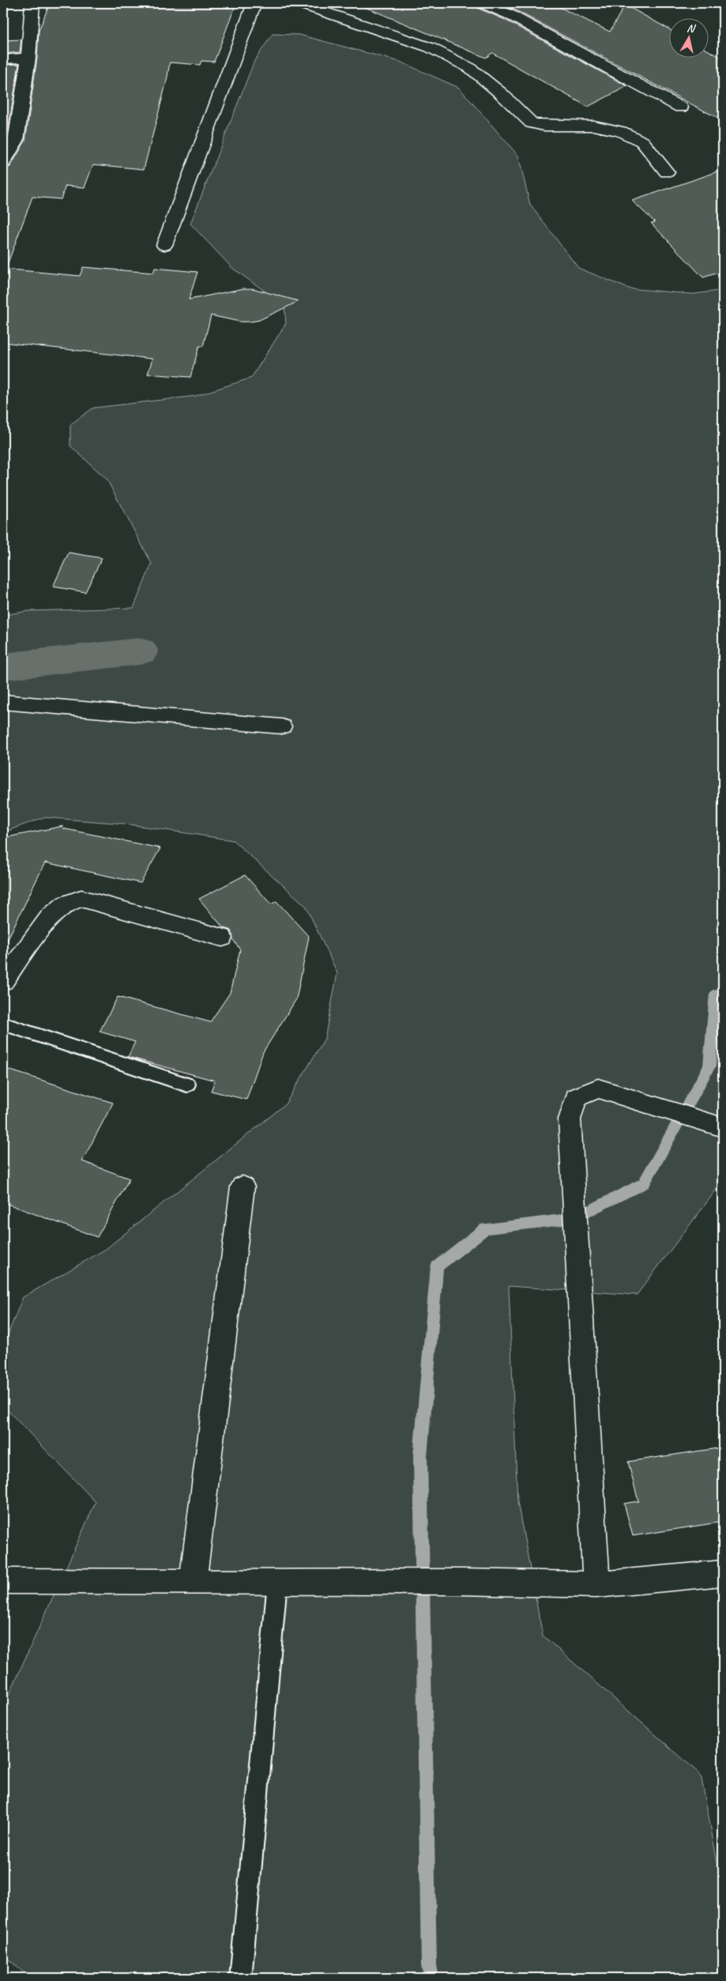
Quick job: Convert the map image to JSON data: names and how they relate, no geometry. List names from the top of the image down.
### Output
{
  "north": "top"
}
